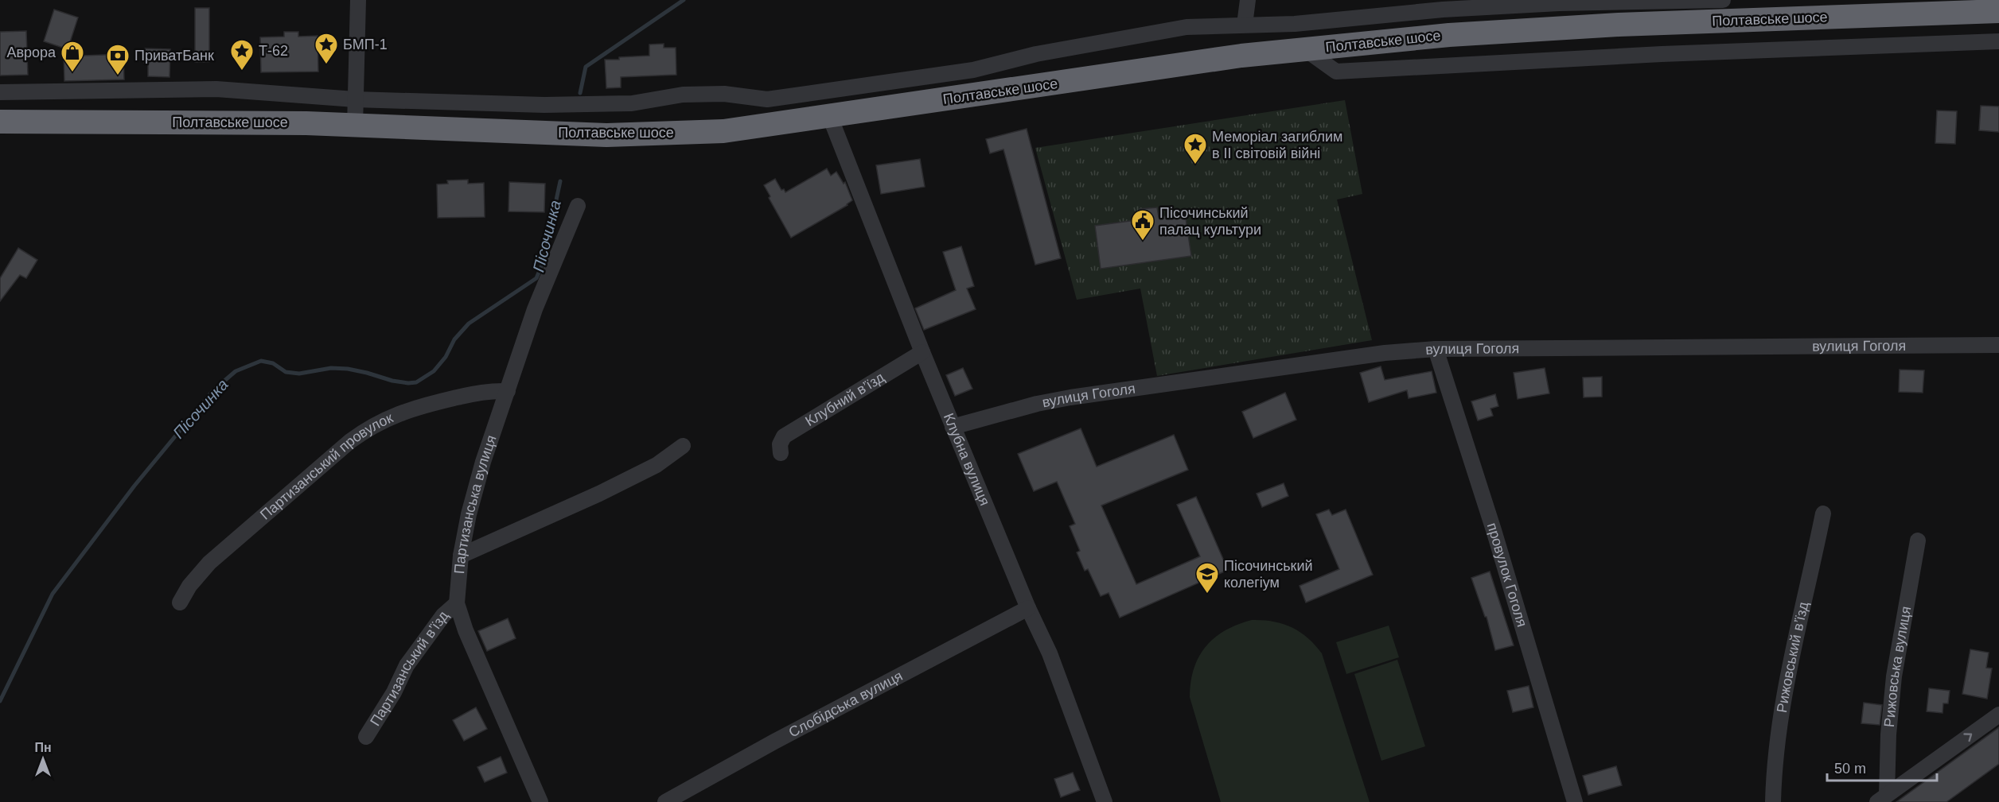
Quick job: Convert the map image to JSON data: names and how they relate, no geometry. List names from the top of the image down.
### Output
{
  "streets": {
    "highway": ["Полтавське шосе"],
    "street": [
      "вулиця Гоголя",
      "Клубний в’їзд",
      "Клубна вулиця",
      "Партизанський провулок",
      "Партизанська вулиця",
      "провулок Гоголя",
      "Рижовський в’їзд",
      "Рижовська вулиця",
      "Партизанський в’їзд",
      "Слобідська вулиця"
    ]
  },
  "crossings": [
    ["Полтавське шосе", "Клубна вулиця"],
    ["вулиця Гоголя", "Клубна вулиця"],
    ["вулиця Гоголя", "провулок Гоголя"],
    ["Клубний в’їзд", "Клубна вулиця"],
    ["Клубна вулиця", "Слобідська вулиця"],
    ["Партизанський провулок", "Партизанська вулиця"],
    ["Партизанська вулиця", "Партизанський в’їзд"]
  ],
  "one_way": ["Рижовська вулиця"],
  "water": ["Пісочинка"],
  "places": {
    "place": ["БМП-1", "Т-62", "Меморіал загиблим в II світовій війні"],
    "shop": ["Аврора"],
    "bank": ["ПриватБанк"],
    "public building": ["Пісочинський палац культури"],
    "school or university": ["Пісочинський колегіум"]
  },
  "scale_bar": "50 m",
  "north": "top"
}
